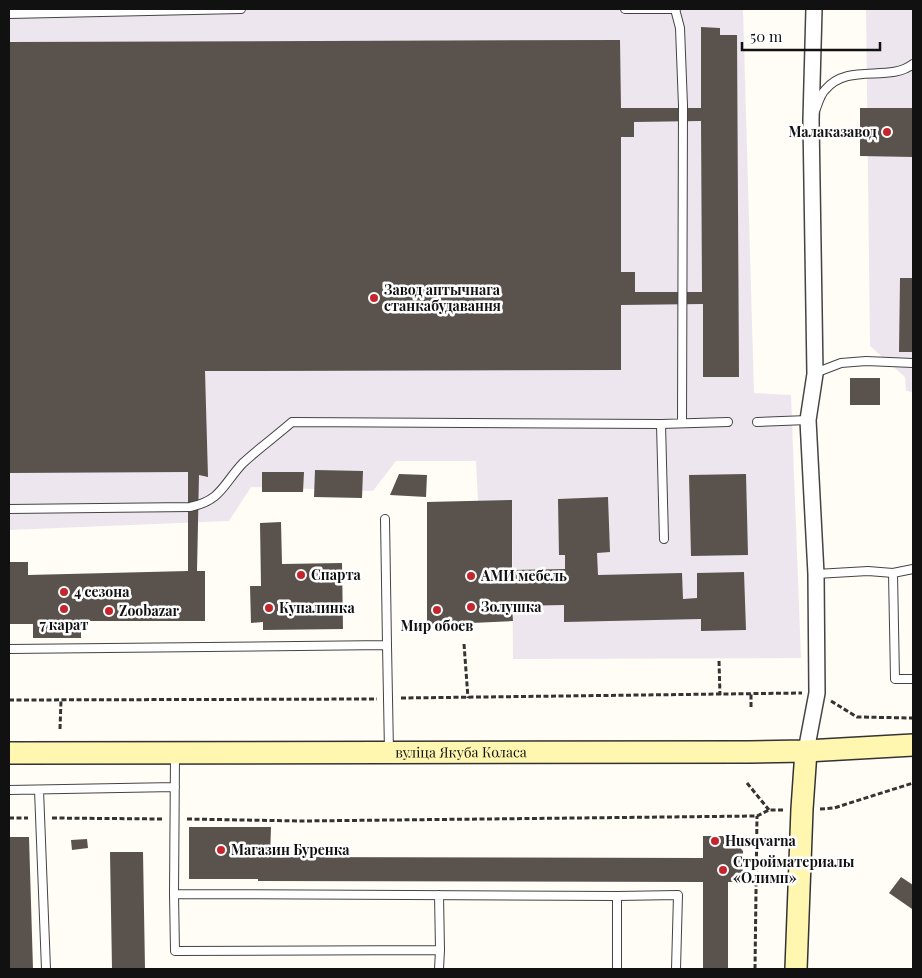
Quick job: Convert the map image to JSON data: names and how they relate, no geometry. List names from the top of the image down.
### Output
{
  "streets": {
    "main road": ["вуліца Якуба Коласа"]
  },
  "places": [
    "Малаказавод",
    "Завод аптычнага станкабудавання",
    "Спарта",
    "АМИ мебель",
    "4 сезона",
    "Золушка",
    "Купалинка",
    "7 карат",
    "Мир обоев",
    "Zoobazar",
    "Husqvarna",
    "Магазин Буренка",
    "Стройматериалы «Олимп»"
  ],
  "scale_bar": "50 m"
}
